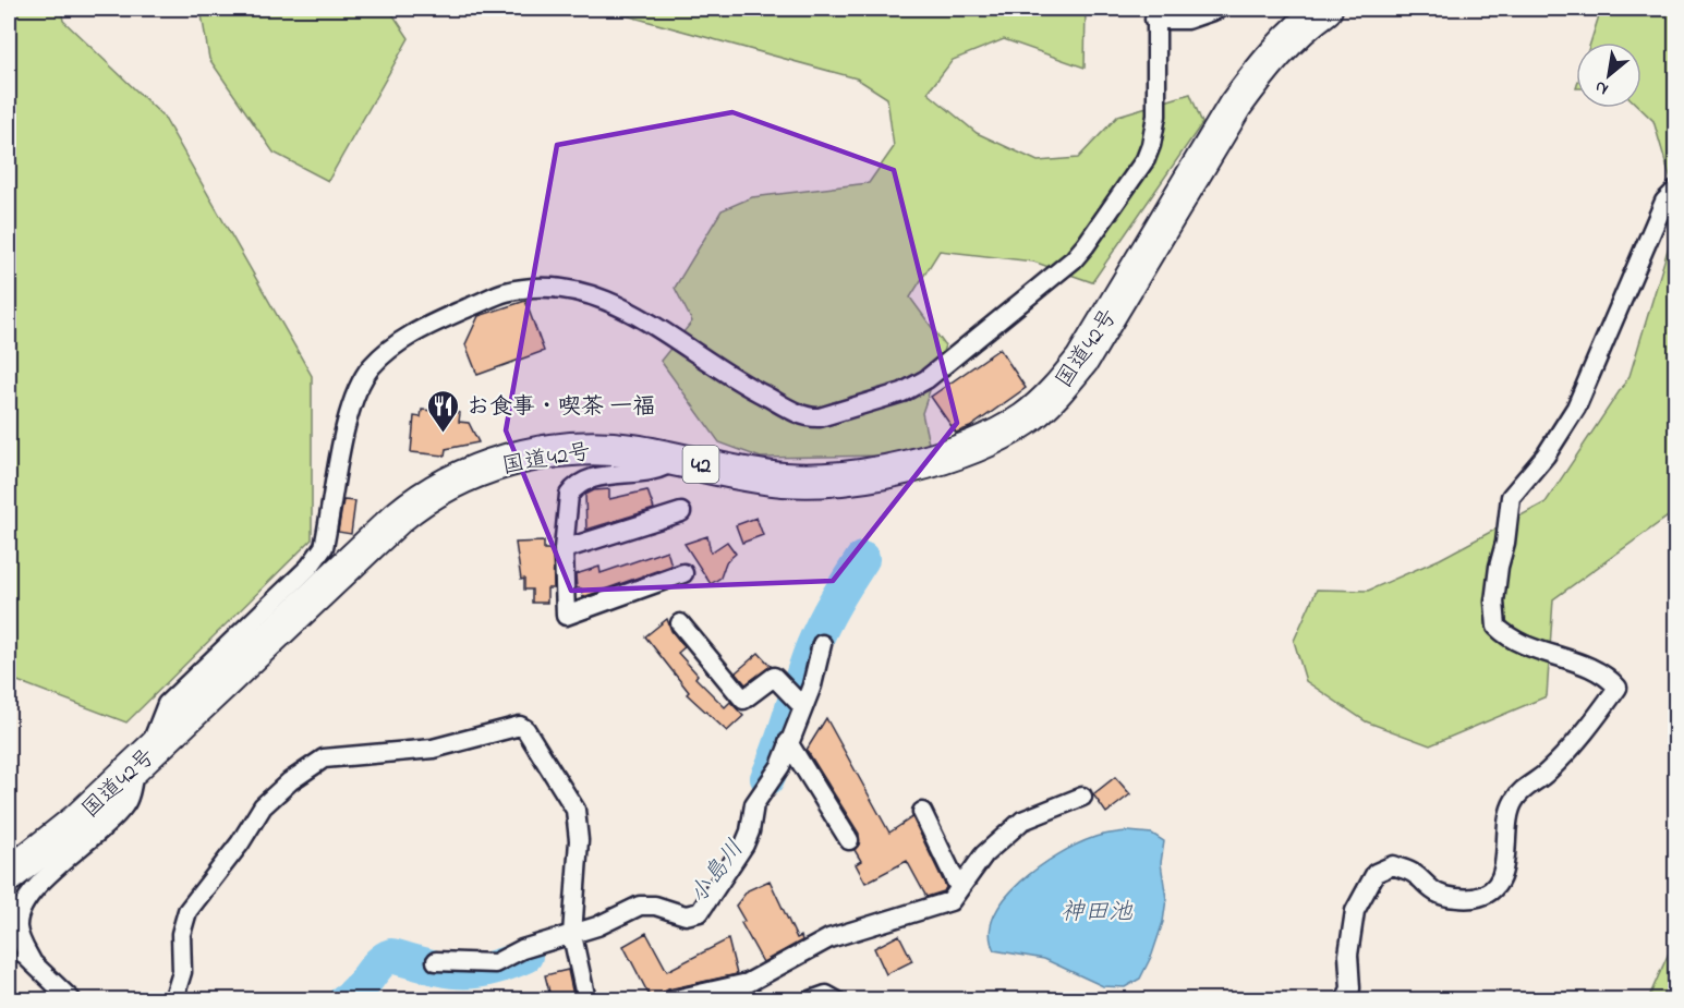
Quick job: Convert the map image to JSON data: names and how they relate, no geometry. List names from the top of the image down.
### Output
{
  "streets": {
    "highway": ["国道42号", "42"]
  },
  "water": ["小島川", "神田池"],
  "places": {
    "restaurant": ["お食事・喫茶 一福"]
  },
  "north": "bottom left"
}
